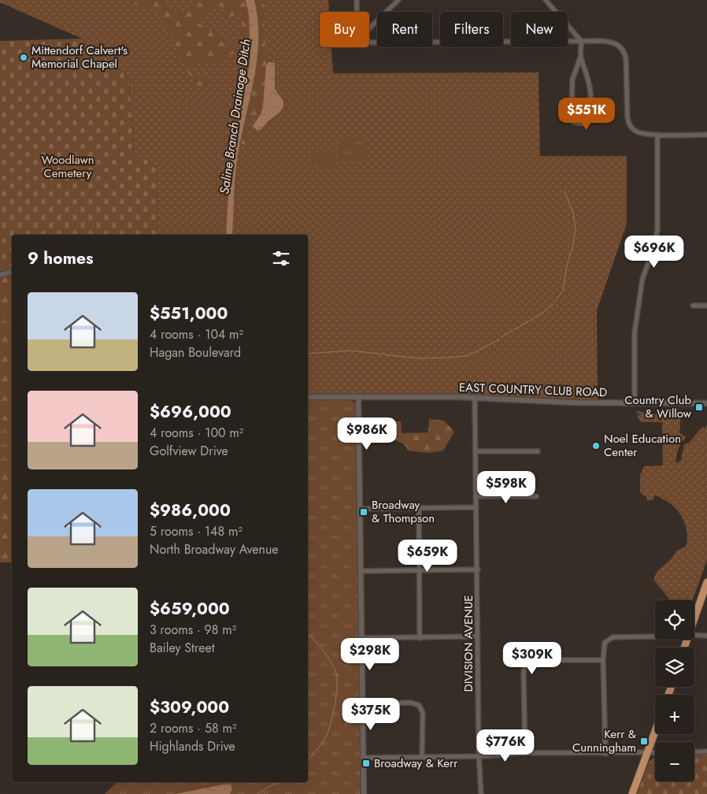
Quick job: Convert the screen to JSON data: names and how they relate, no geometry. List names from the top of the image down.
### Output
{
  "streets": {
    "street": ["EAST COUNTRY CLUB ROAD", "DIVISION AVENUE"]
  },
  "crossings": [
    ["EAST COUNTRY CLUB ROAD", "DIVISION AVENUE"]
  ],
  "water": ["Saline Branch Drainage Ditch"],
  "parks": ["Woodlawn Cemetery"],
  "places": {
    "other": ["Mittendorf Calvert's Memorial Chapel", "Noel Education Center"],
    "transit": [
      "Country Club & Willow",
      "Broadway & Thompson",
      "Kerr & Cunningham",
      "Broadway & Kerr"
    ]
  },
  "page": {
    "chip": [
      "Buy",
      "Rent",
      "Filters",
      "New"
    ],
    "price": [
      "$551K",
      "$696K",
      "$986K",
      "$598K",
      "$659K",
      "$298K",
      "$309K",
      "$375K",
      "$776K"
    ],
    "heading": "9 homes",
    "list": [
      {
        "name": "$551,000",
        "note": "4 rooms · 104 m² · Hagan Boulevard"
      },
      {
        "name": "$696,000",
        "note": "4 rooms · 100 m² · Golfview Drive"
      },
      {
        "name": "$986,000",
        "note": "5 rooms · 148 m² · North Broadway Avenue"
      },
      {
        "name": "$659,000",
        "note": "3 rooms · 98 m² · Bailey Street"
      },
      {
        "name": "$309,000",
        "note": "2 rooms · 58 m² · Highlands Drive"
      }
    ],
    "map_buttons": ["+", "−"]
  }
}
